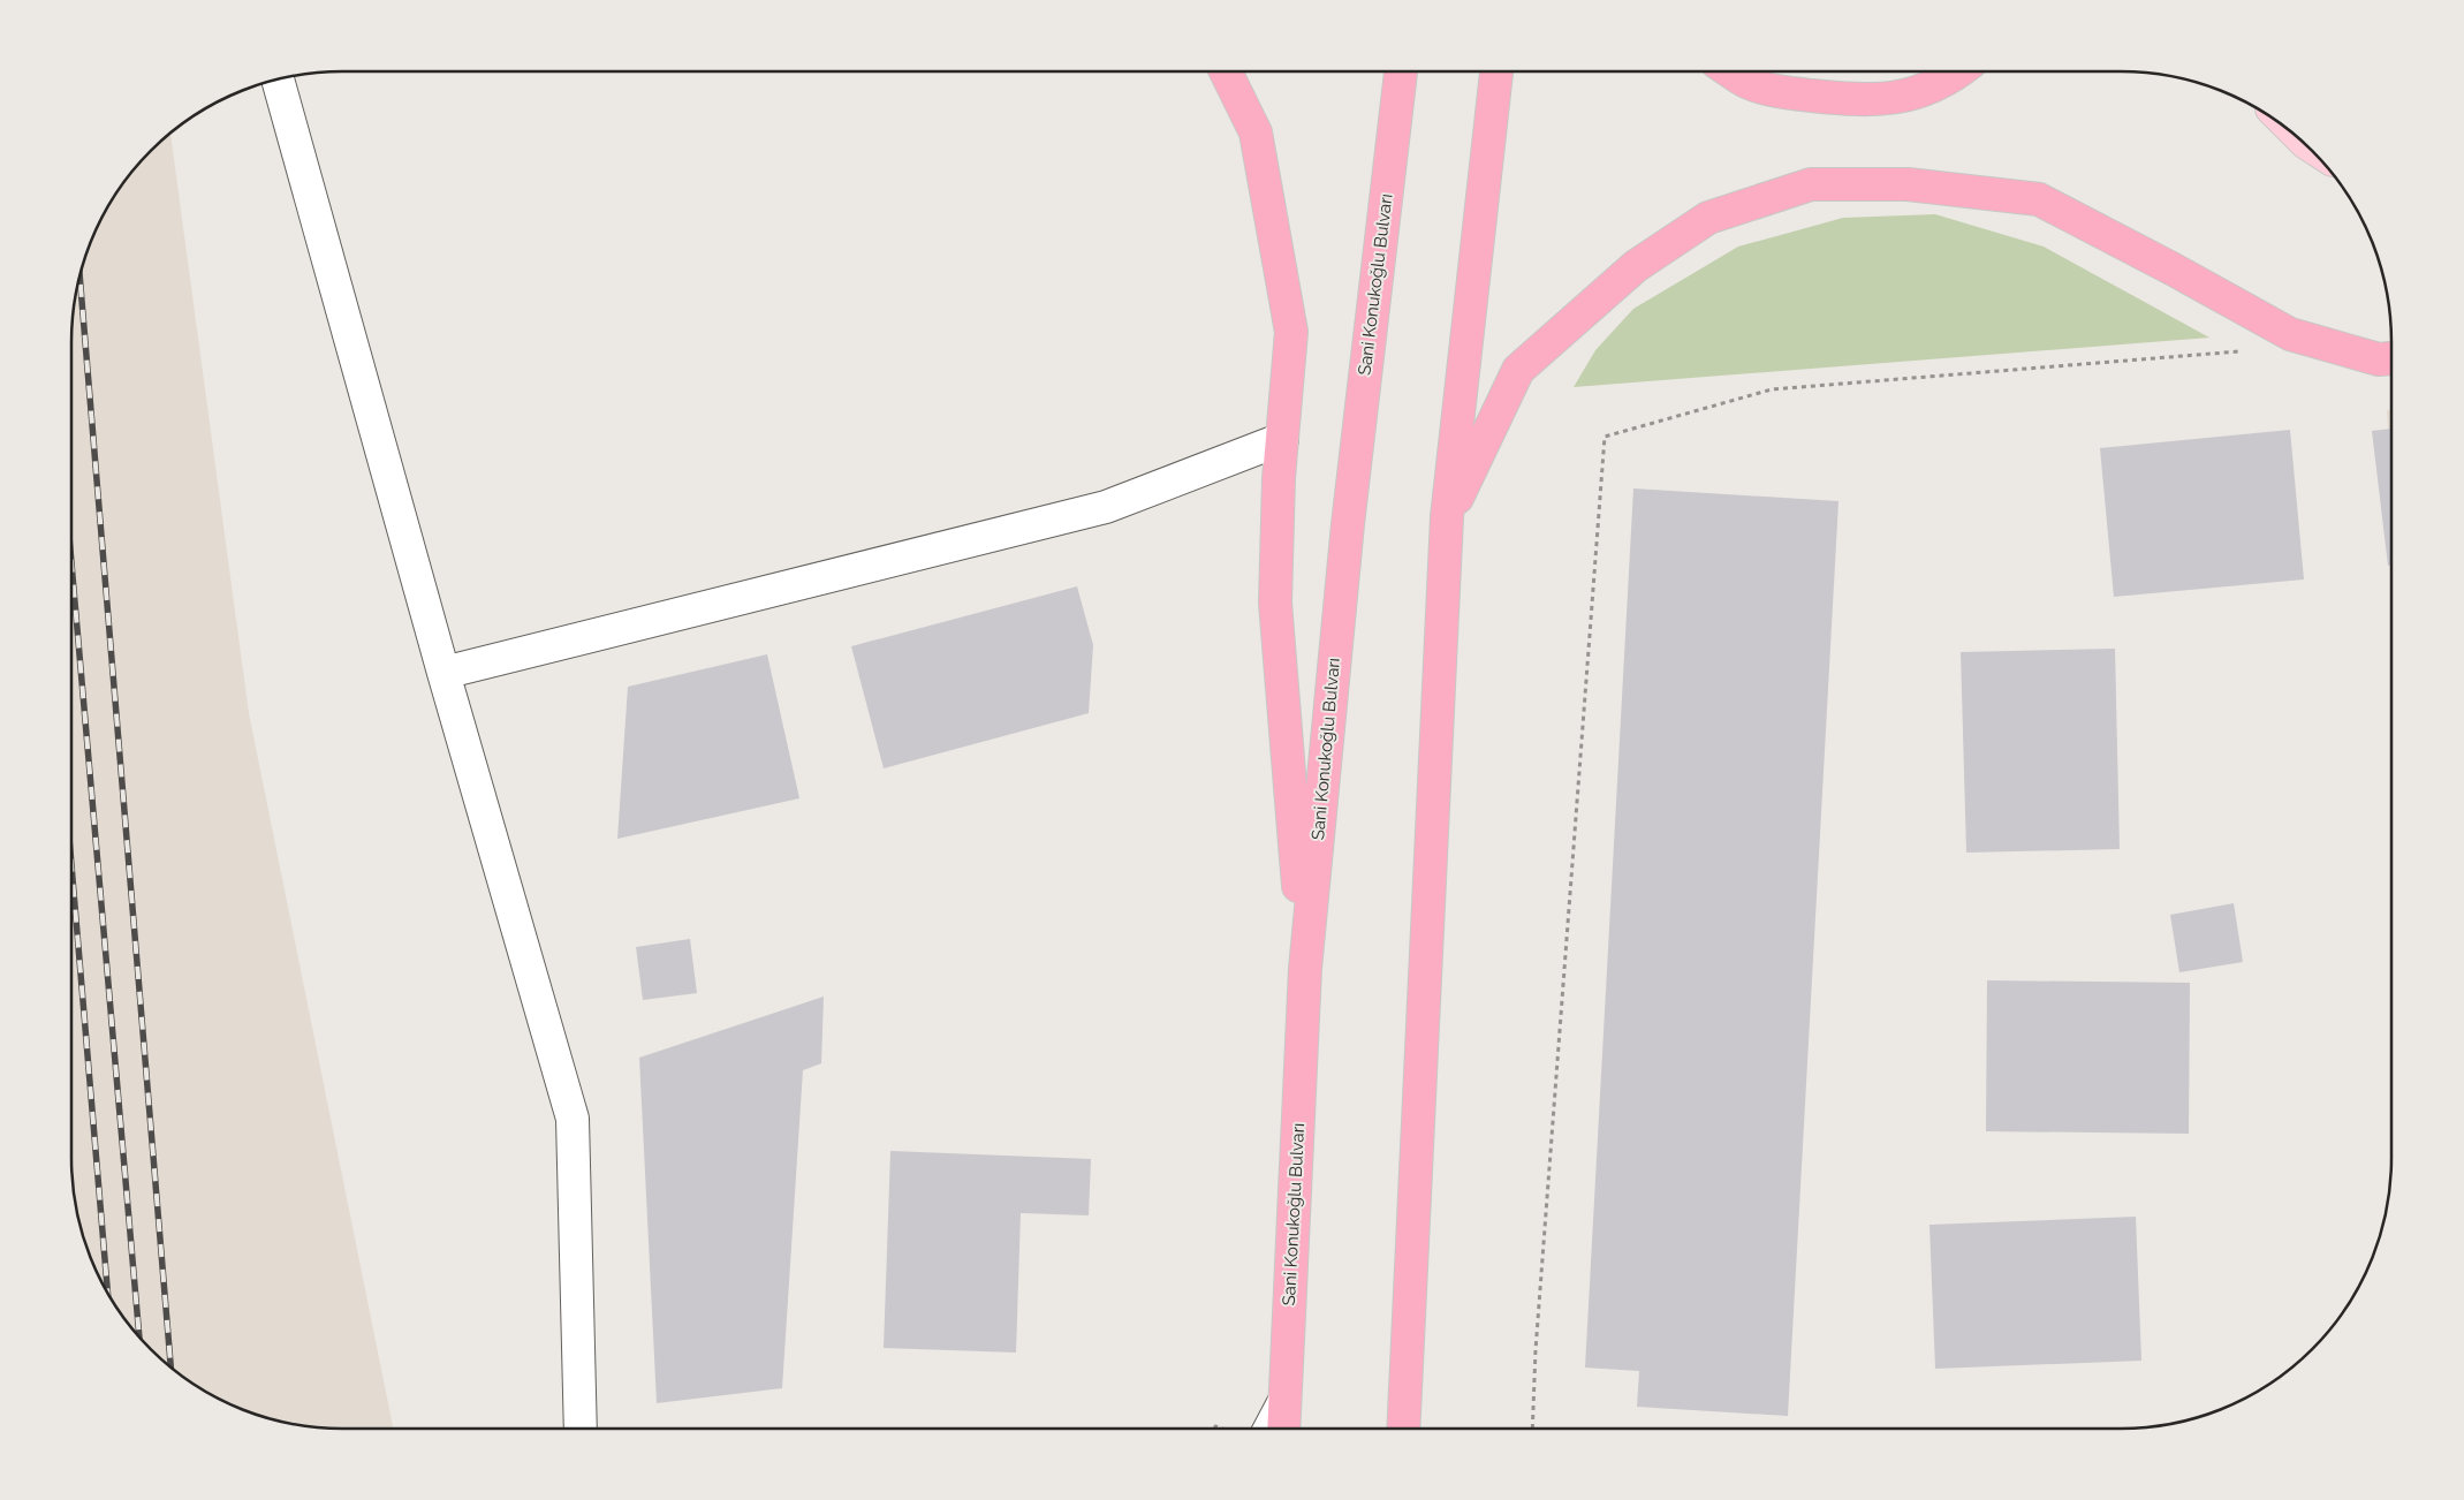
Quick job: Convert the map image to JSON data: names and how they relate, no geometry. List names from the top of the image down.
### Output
{
  "streets": {
    "highway": ["Sani Konukoğlu Bulvarı"]
  }
}
